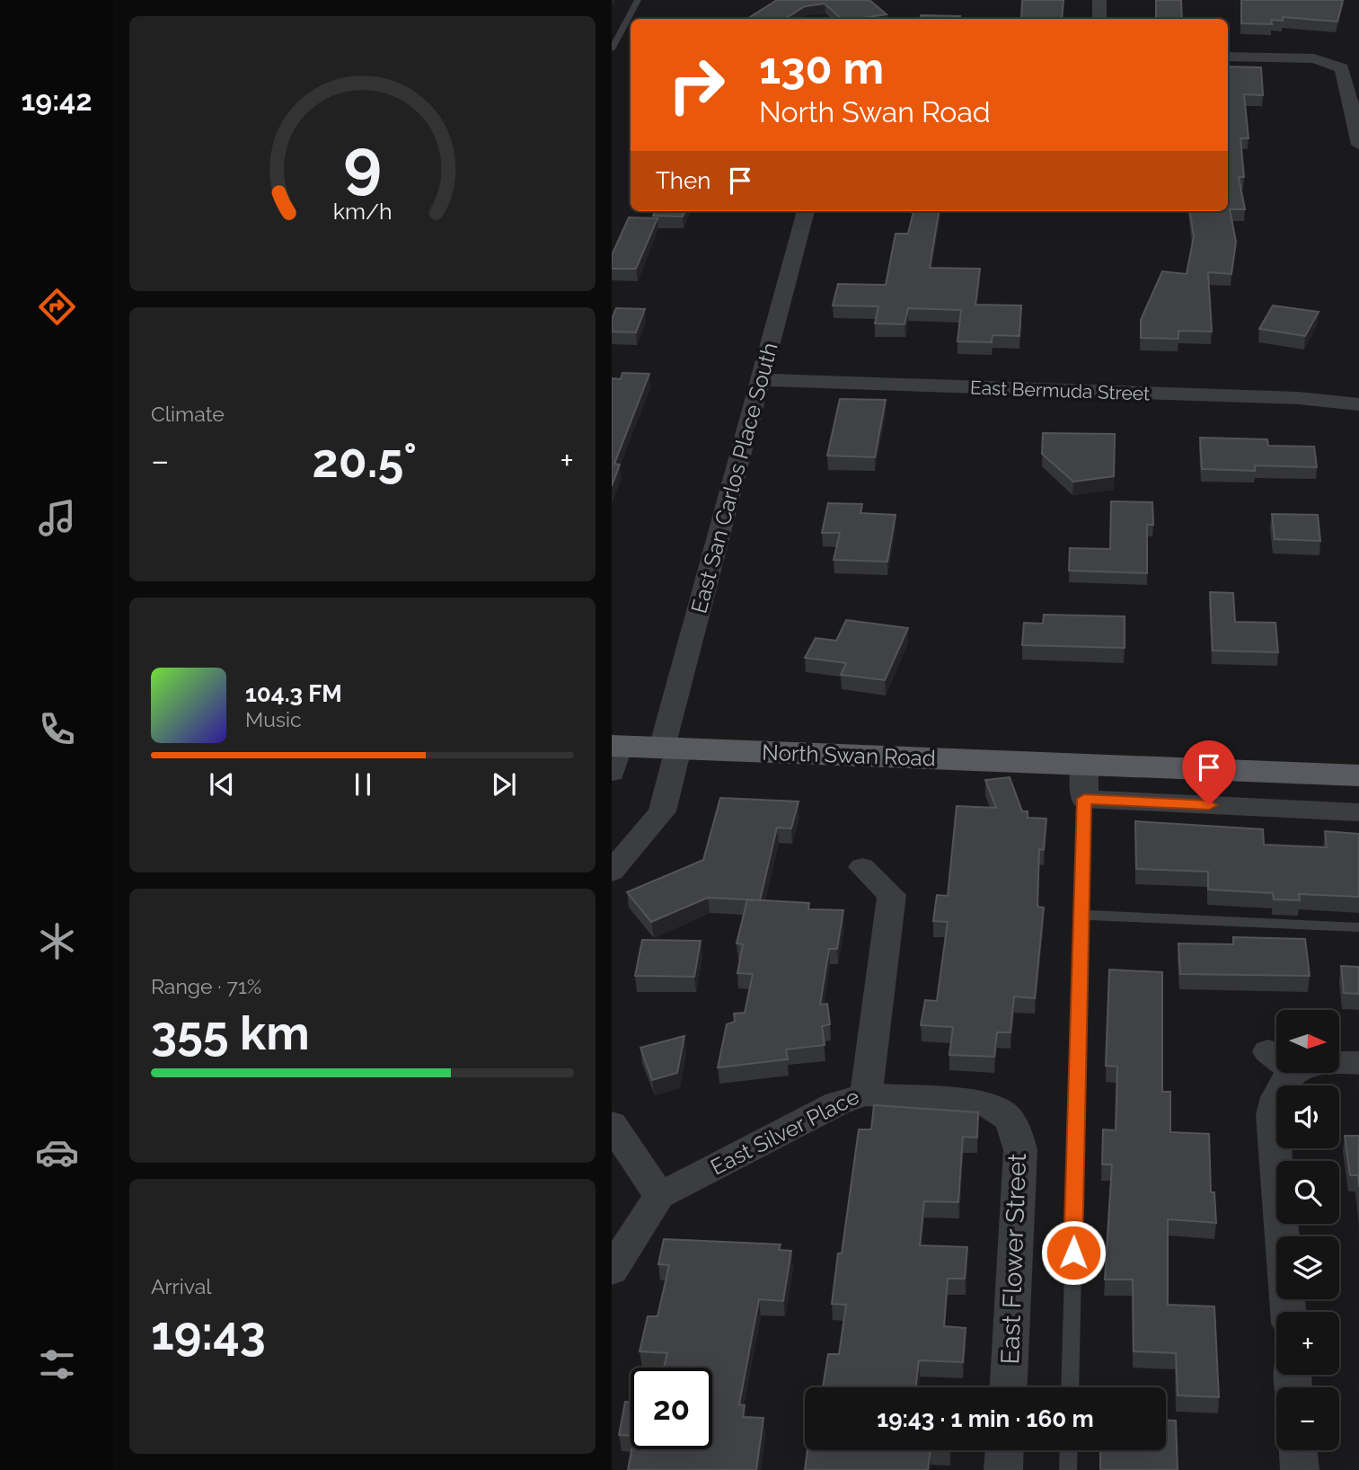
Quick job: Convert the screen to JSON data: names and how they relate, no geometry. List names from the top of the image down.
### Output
{
  "streets": {
    "main road": ["North Swan Road"],
    "street": [
      "East Bermuda Street",
      "East San Carlos Place South",
      "East Silver Place",
      "East Flower Street"
    ]
  },
  "crossings": [
    ["East Bermuda Street", "East San Carlos Place South"],
    ["East San Carlos Place South", "North Swan Road"],
    ["East Silver Place", "East Flower Street"]
  ],
  "north": "right",
  "page": {
    "tabs": "19:42",
    "turn": ["130 m", "North Swan Road"],
    "then": "Then",
    "tile": [
      "Climate",
      ["Range · 71%", "355 km"],
      ["Arrival", "19:43"]
    ],
    "heat": ["−", "20.5°", "+"],
    "song": ["104.3 FM", "Music"],
    "map_buttons": ["+", "−"],
    "limit": "20",
    "trip": "19:43 · 1 min · 160 m",
    "gauge": ["9", "km/h"]
  }
}
